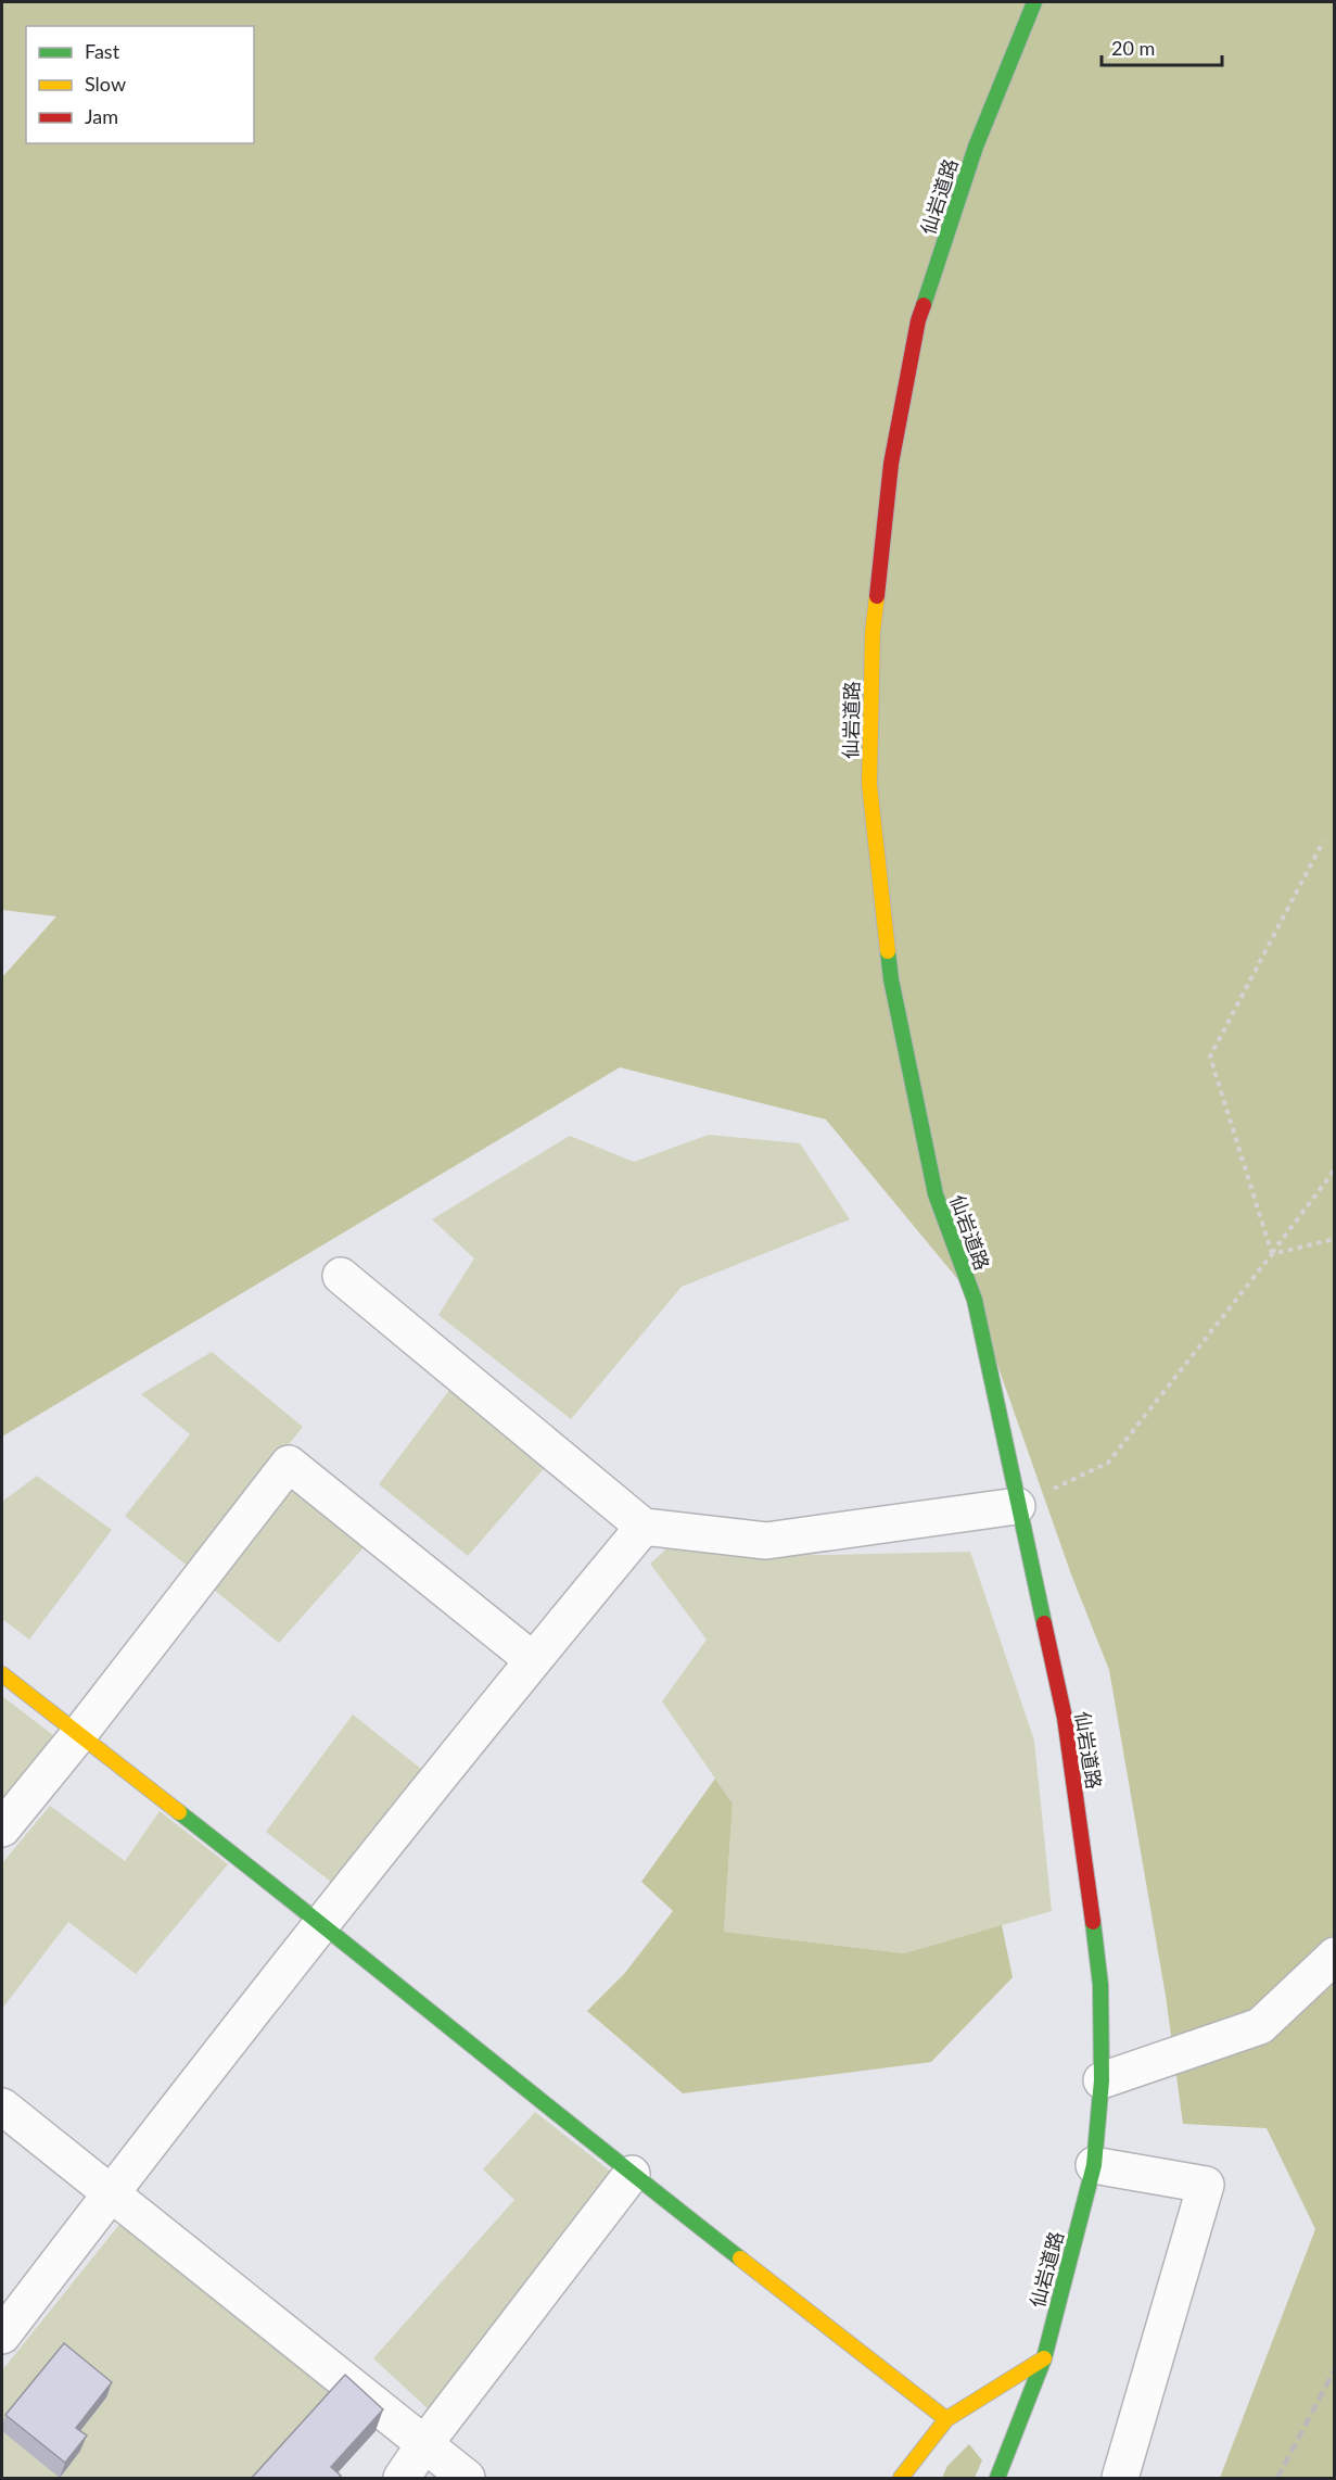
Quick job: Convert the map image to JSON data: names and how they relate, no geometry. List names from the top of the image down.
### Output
{
  "streets": {
    "main road": ["仙岩道路"]
  },
  "legend": ["Fast", "Slow", "Jam"],
  "scale_bar": "20 m"
}
